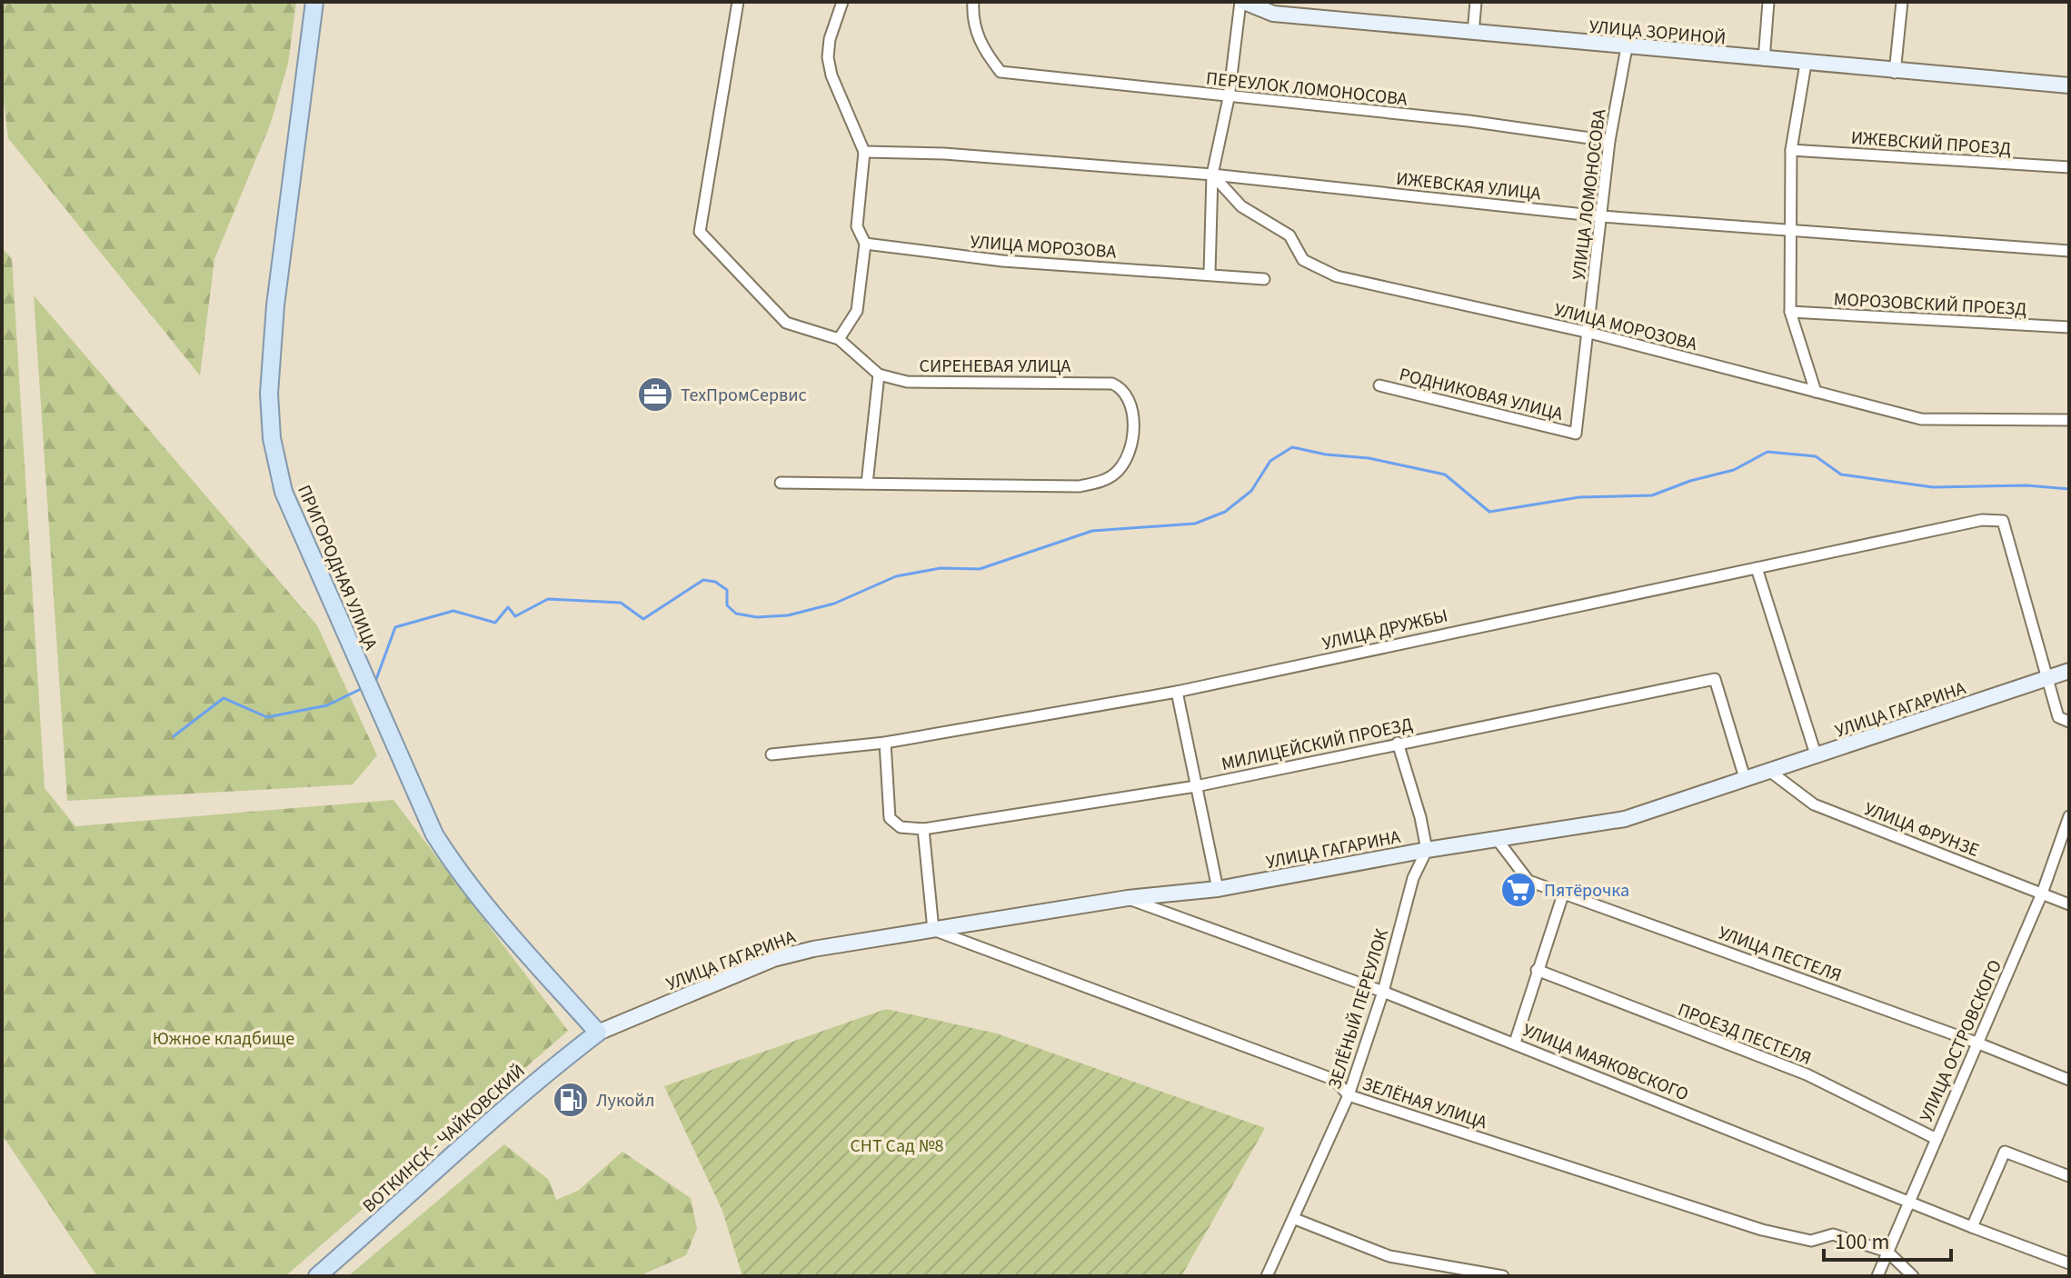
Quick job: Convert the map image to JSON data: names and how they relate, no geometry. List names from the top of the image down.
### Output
{
  "streets": {
    "main road": [
      "УЛИЦА ЗОРИНОЙ",
      "ПРИГОРОДНАЯ УЛИЦА",
      "УЛИЦА ГАГАРИНА",
      "ВОТКИНСК - ЧАЙКОВСКИЙ"
    ],
    "street": [
      "ПЕРЕУЛОК ЛОМОНОСОВА",
      "ИЖЕВСКИЙ ПРОЕЗД",
      "ИЖЕВСКАЯ УЛИЦА",
      "УЛИЦА ЛОМОНОСОВА",
      "УЛИЦА МОРОЗОВА",
      "МОРОЗОВСКИЙ ПРОЕЗД",
      "СИРЕНЕВАЯ УЛИЦА",
      "РОДНИКОВАЯ УЛИЦА",
      "УЛИЦА ДРУЖБЫ",
      "МИЛИЦЕЙСКИЙ ПРОЕЗД",
      "УЛИЦА ФРУНЗЕ",
      "УЛИЦА ПЕСТЕЛЯ",
      "ЗЕЛЁНЫЙ ПЕРЕУЛОК",
      "ПРОЕЗД ПЕСТЕЛЯ",
      "УЛИЦА ОСТРОВСКОГО",
      "УЛИЦА МАЯКОВСКОГО",
      "ЗЕЛЁНАЯ УЛИЦА"
    ]
  },
  "crossings": [
    ["УЛИЦА ЗОРИНОЙ", "УЛИЦА ЛОМОНОСОВА"],
    ["ПЕРЕУЛОК ЛОМОНОСОВА", "УЛИЦА ЛОМОНОСОВА"],
    ["ИЖЕВСКАЯ УЛИЦА", "УЛИЦА ЛОМОНОСОВА"],
    ["ИЖЕВСКАЯ УЛИЦА", "УЛИЦА МОРОЗОВА"],
    ["УЛИЦА ЛОМОНОСОВА", "УЛИЦА МОРОЗОВА"],
    ["УЛИЦА ЛОМОНОСОВА", "РОДНИКОВАЯ УЛИЦА"],
    ["ПРИГОРОДНАЯ УЛИЦА", "УЛИЦА ГАГАРИНА"],
    ["ПРИГОРОДНАЯ УЛИЦА", "ВОТКИНСК - ЧАЙКОВСКИЙ"],
    ["УЛИЦА ДРУЖБЫ", "УЛИЦА ГАГАРИНА"],
    ["УЛИЦА ГАГАРИНА", "МИЛИЦЕЙСКИЙ ПРОЕЗД"],
    ["УЛИЦА ГАГАРИНА", "УЛИЦА ФРУНЗЕ"],
    ["УЛИЦА ГАГАРИНА", "УЛИЦА ПЕСТЕЛЯ"],
    ["УЛИЦА ГАГАРИНА", "ЗЕЛЁНЫЙ ПЕРЕУЛОК"],
    ["УЛИЦА ГАГАРИНА", "УЛИЦА МАЯКОВСКОГО"],
    ["УЛИЦА ГАГАРИНА", "ЗЕЛЁНАЯ УЛИЦА"],
    ["УЛИЦА ГАГАРИНА", "ВОТКИНСК - ЧАЙКОВСКИЙ"],
    ["УЛИЦА ФРУНЗЕ", "УЛИЦА ОСТРОВСКОГО"],
    ["УЛИЦА ПЕСТЕЛЯ", "УЛИЦА ОСТРОВСКОГО"],
    ["ЗЕЛЁНЫЙ ПЕРЕУЛОК", "УЛИЦА МАЯКОВСКОГО"],
    ["ЗЕЛЁНЫЙ ПЕРЕУЛОК", "ЗЕЛЁНАЯ УЛИЦА"],
    ["ПРОЕЗД ПЕСТЕЛЯ", "УЛИЦА ОСТРОВСКОГО"],
    ["УЛИЦА ОСТРОВСКОГО", "УЛИЦА МАЯКОВСКОГО"],
    ["УЛИЦА ОСТРОВСКОГО", "ЗЕЛЁНАЯ УЛИЦА"]
  ],
  "parks": ["Южное кладбище", "СНТ Сад №8"],
  "places": {
    "office": ["ТехПромСервис"],
    "supermarket": ["Пятёрочка"],
    "fuel station": ["Лукойл"]
  },
  "scale_bar": "100 m"
}
